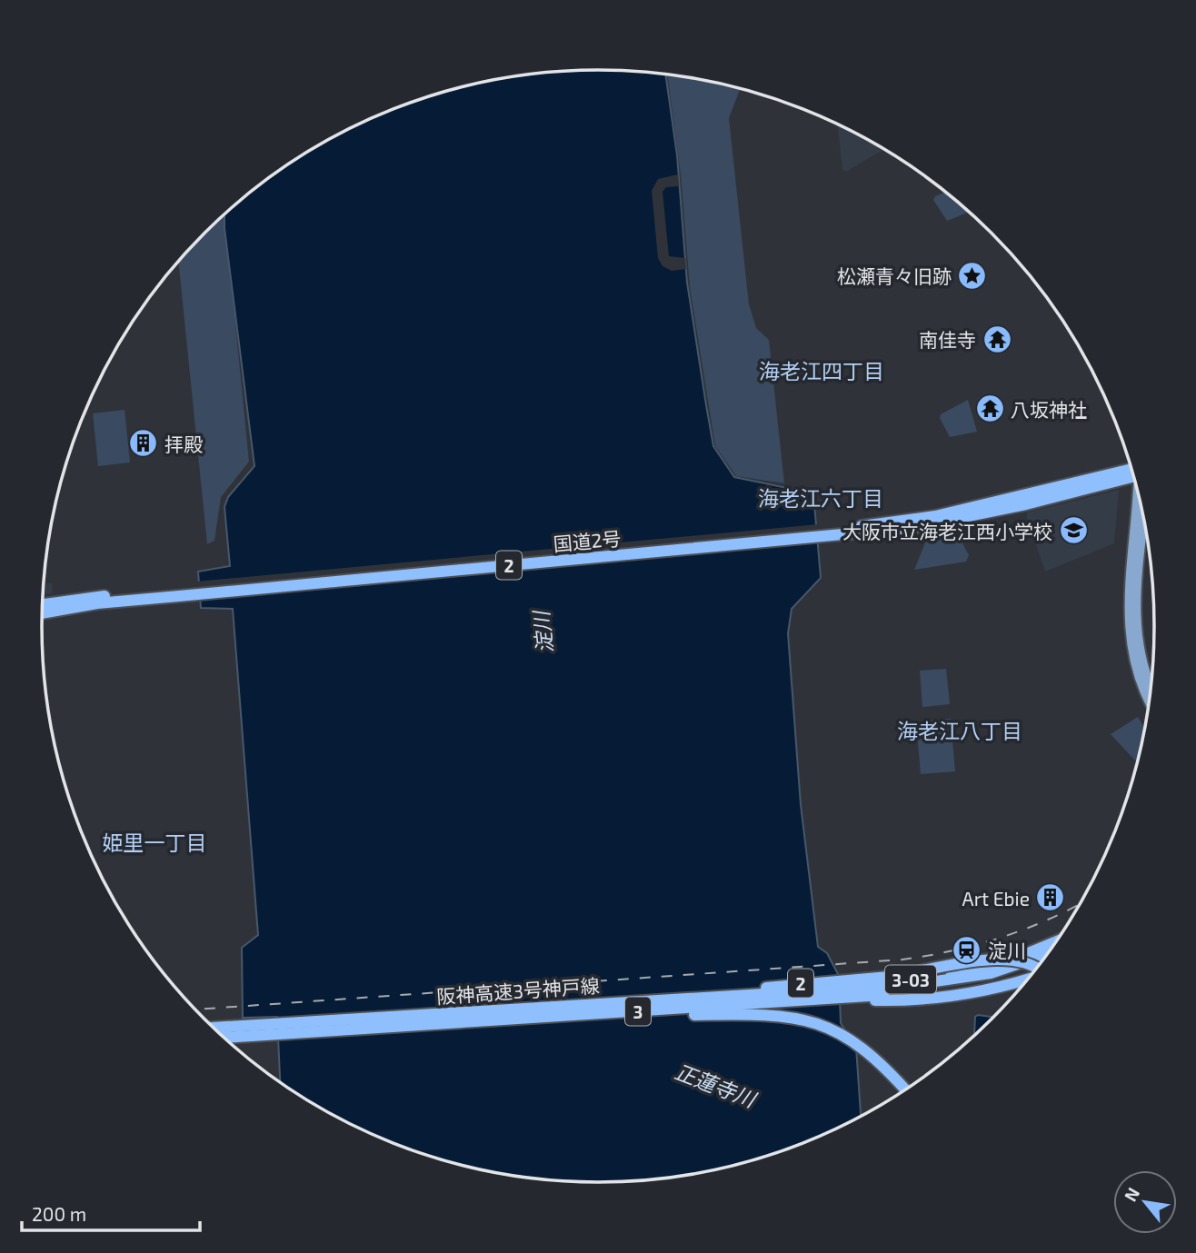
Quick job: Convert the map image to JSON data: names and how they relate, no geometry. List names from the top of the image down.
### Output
{
  "streets": {
    "highway": [
      "国道2号",
      "2",
      "3-03",
      "阪神高速3号神戸線",
      "3"
    ]
  },
  "crossings": [
    ["2", "阪神高速3号神戸線"],
    ["3-03", "阪神高速3号神戸線"]
  ],
  "districts": [
    "海老江四丁目",
    "海老江六丁目",
    "海老江八丁目",
    "姫里一丁目"
  ],
  "water": ["淀川", "正蓮寺川"],
  "places": {
    "place": ["松瀬青々旧跡"],
    "temple": ["南佳寺", "八坂神社"],
    "building": ["拝殿", "Art Ebie"],
    "school or university": ["大阪市立海老江西小学校"],
    "station": ["淀川"]
  },
  "scale_bar": "200 m",
  "north": "top left"
}
